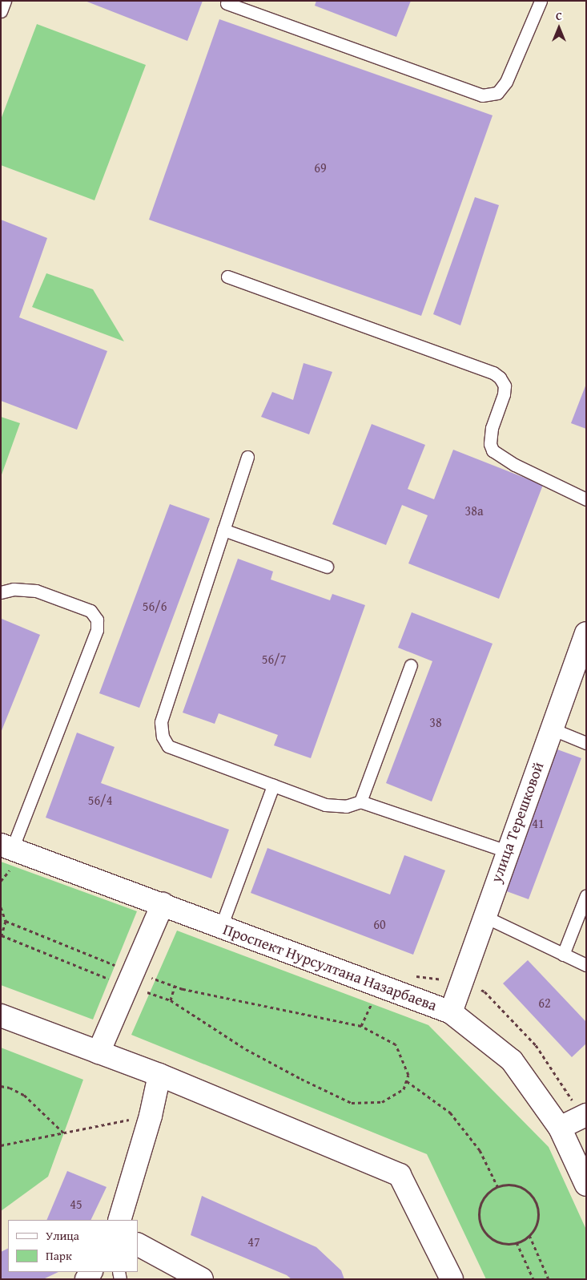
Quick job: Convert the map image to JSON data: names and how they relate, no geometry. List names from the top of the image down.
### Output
{
  "streets": {
    "main road": ["улица Терешковой", "Проспект Нурсултана Назарбаева"]
  },
  "crossings": [
    ["улица Терешковой", "Проспект Нурсултана Назарбаева"]
  ],
  "house_numbers": [
    "69",
    "38а",
    "56/6",
    "56/7",
    "38",
    "56/4",
    "41",
    "60",
    "62",
    "45",
    "47"
  ],
  "legend": ["Улица", "Парк"],
  "north": "top"
}
